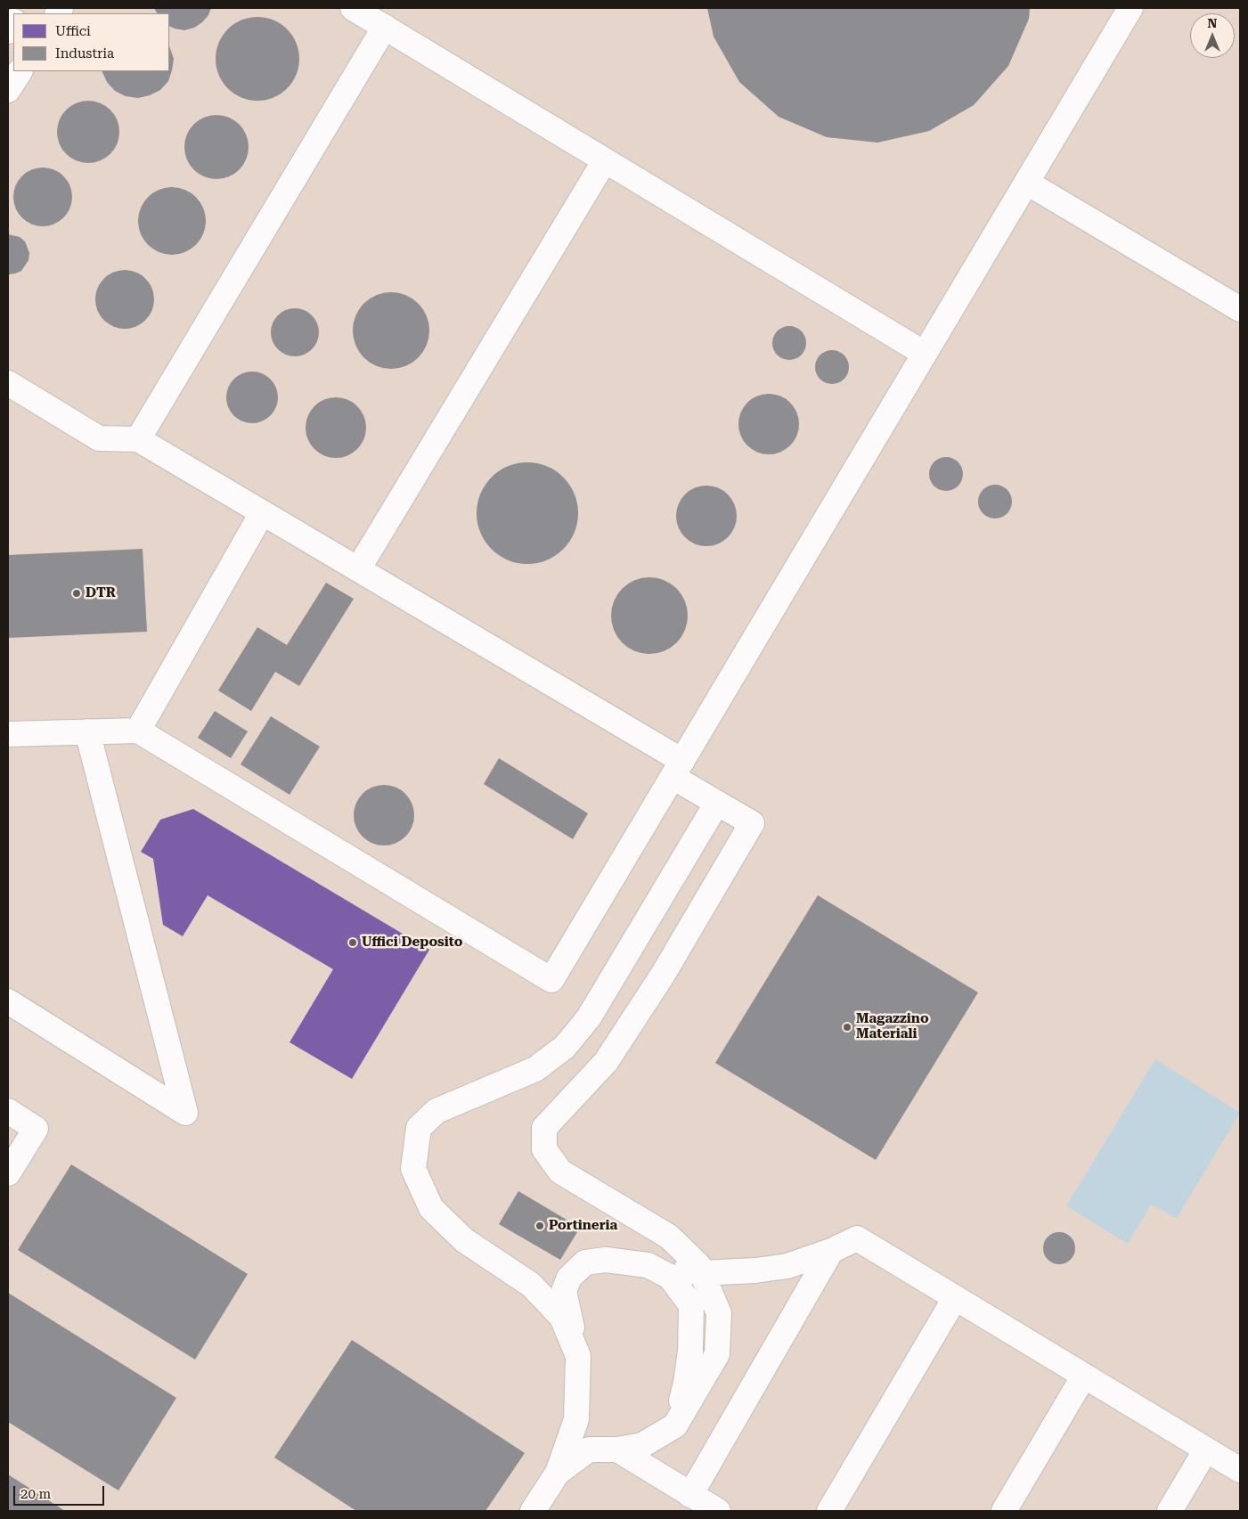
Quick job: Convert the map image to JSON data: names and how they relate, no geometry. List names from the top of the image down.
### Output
{
  "places": [
    "DTR",
    "Uffici Deposito",
    "Magazzino Materiali",
    "Portineria"
  ],
  "legend": ["Uffici", "Industria"],
  "scale_bar": "20 m",
  "north": "top"
}
